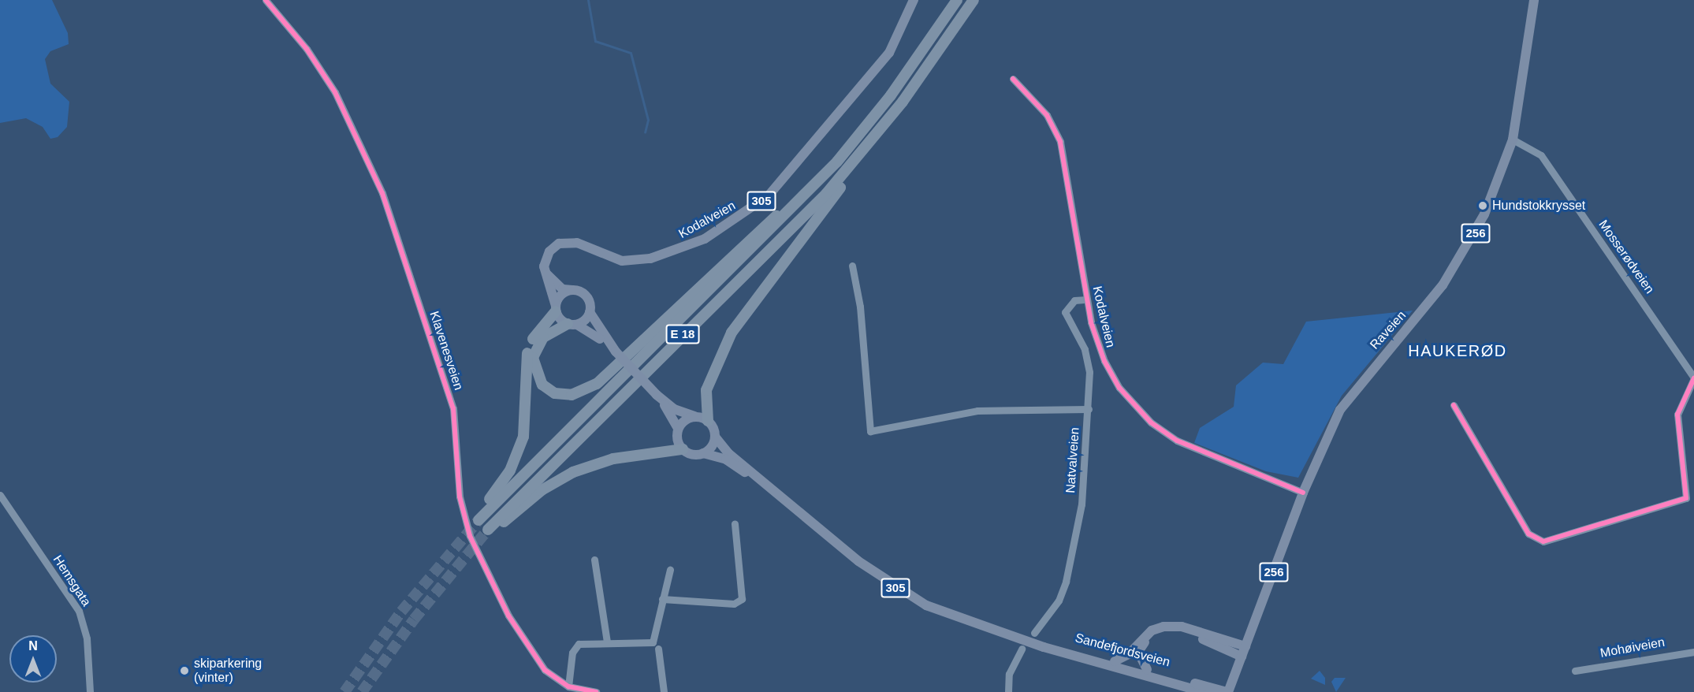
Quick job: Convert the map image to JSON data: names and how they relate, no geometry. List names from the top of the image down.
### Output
{
  "streets": {
    "highway": ["E 18"],
    "main road": [
      "305",
      "Kodalveien",
      "256",
      "Raveien",
      "Sandefjordsveien"
    ],
    "street": [
      "Mosserødveien",
      "Klavenesveien",
      "Natvalveien",
      "Hemsgata",
      "Mohøiveien"
    ]
  },
  "crossings": [
    ["305", "E 18"],
    ["305", "Sandefjordsveien"],
    ["Kodalveien", "Raveien"],
    ["Kodalveien", "Natvalveien"],
    ["Mosserødveien", "Raveien"],
    ["Raveien", "Sandefjordsveien"],
    ["E 18", "Sandefjordsveien"]
  ],
  "districts": ["HAUKERØD"],
  "places": ["Hundstokkrysset", "skiparkering (vinter)"],
  "north": "top"
}
